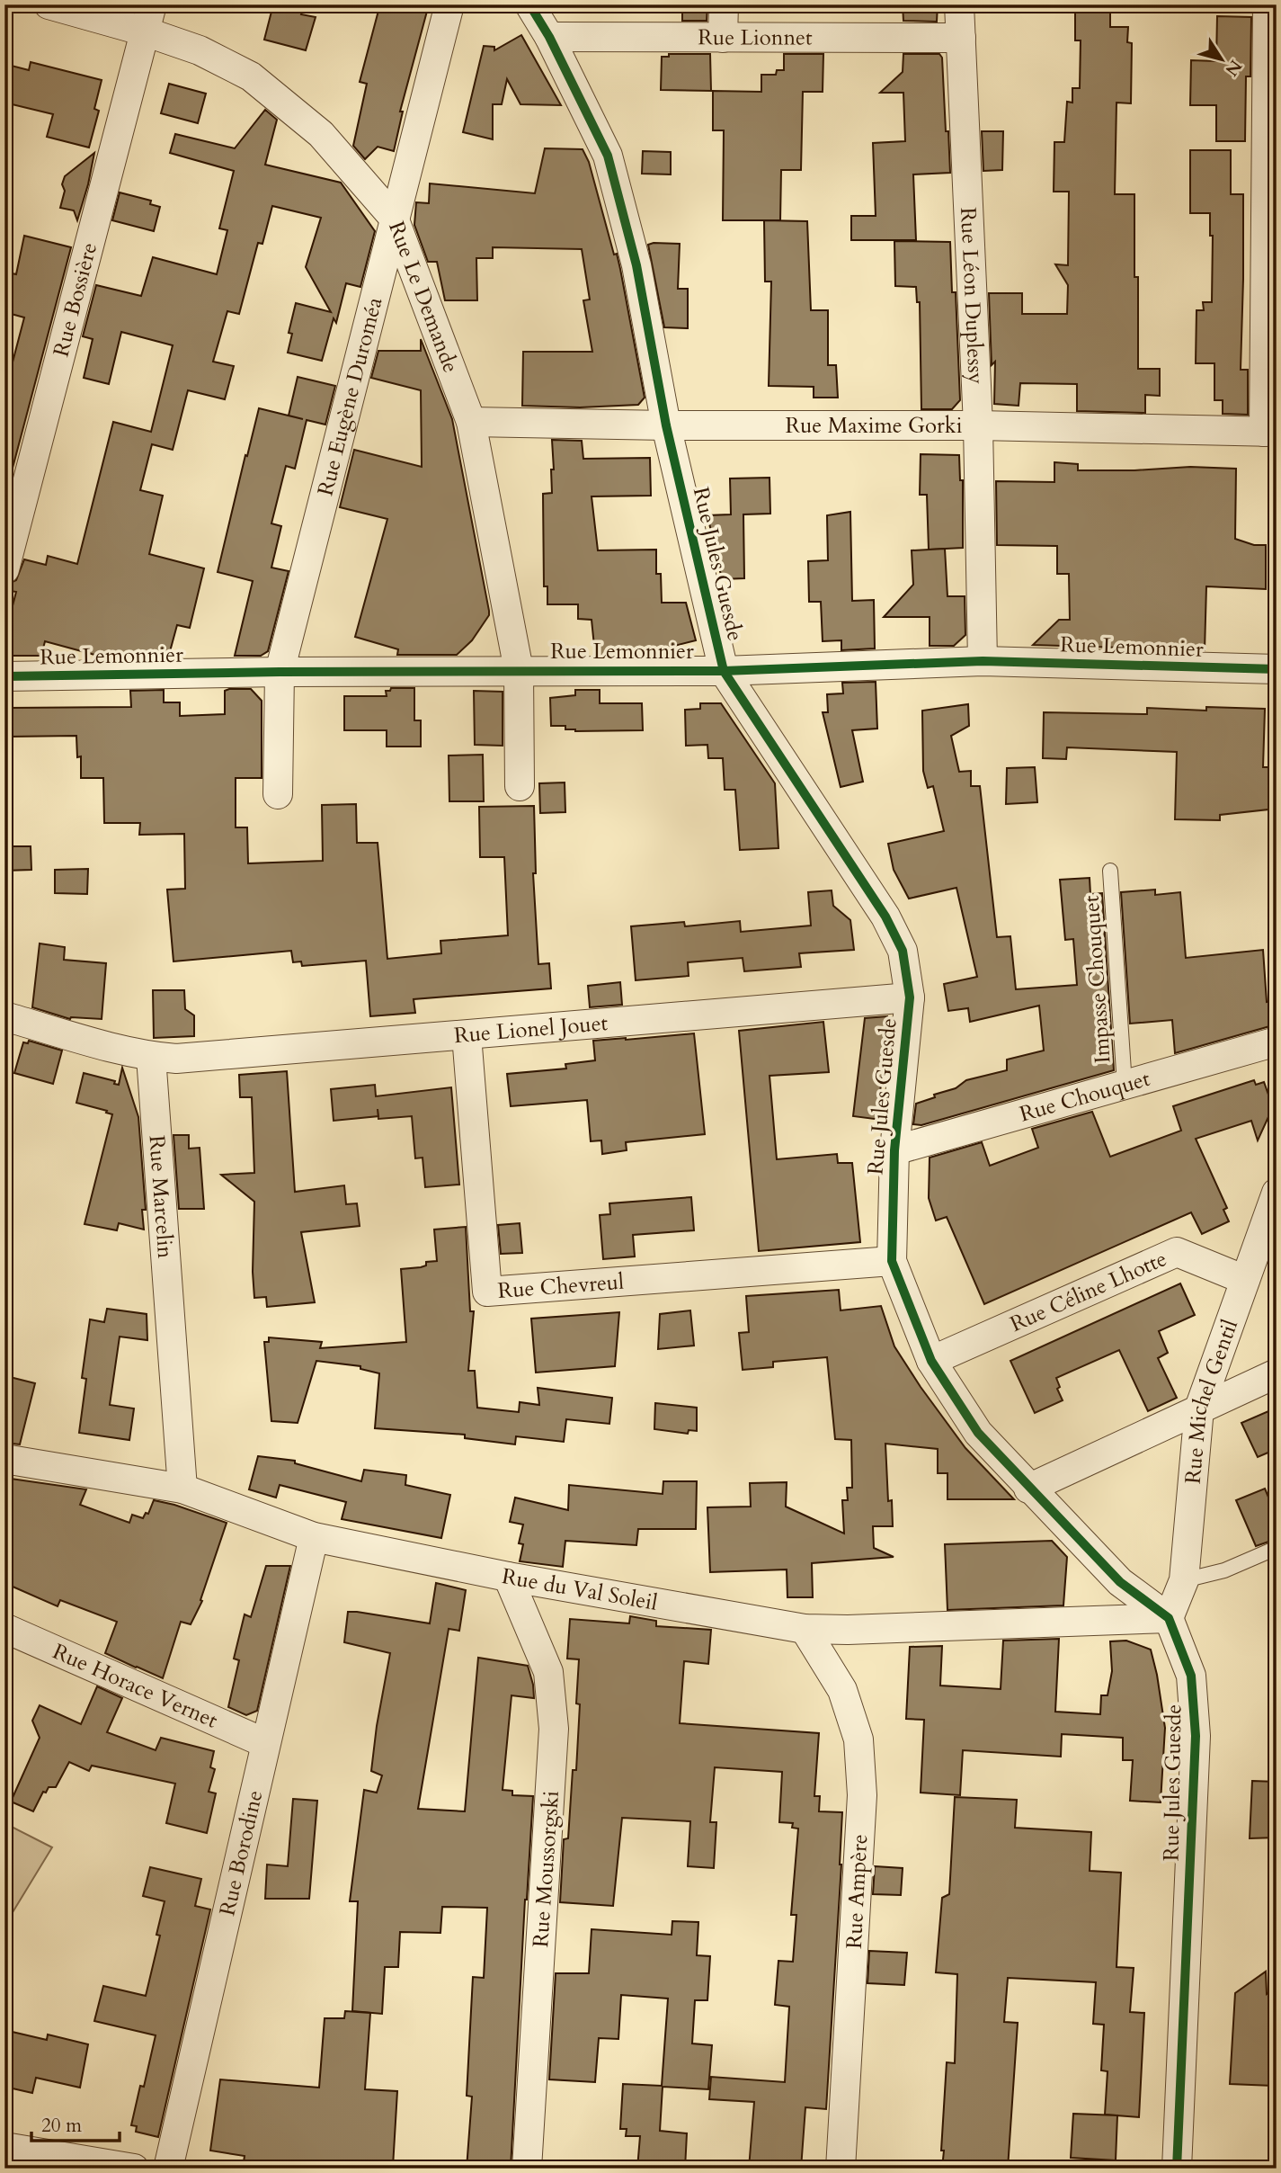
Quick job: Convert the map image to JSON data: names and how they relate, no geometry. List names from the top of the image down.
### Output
{
  "streets": {
    "street": [
      "Rue Lionnet",
      "Rue Léon Duplessy",
      "Rue Le Demande",
      "Rue Bossière",
      "Rue Eugène Duroméa",
      "Rue Maxime Gorki",
      "Rue Jules Guesde",
      "Rue Lemonnier",
      "Rue Lionel Jouet",
      "Rue Chouquet",
      "Rue Marcelin",
      "Rue Chevreul",
      "Rue Céline Lhotte",
      "Rue Michel Gentil",
      "Rue du Val Soleil",
      "Rue Horace Vernet",
      "Rue Borodine",
      "Rue Moussorgski",
      "Rue Ampère"
    ],
    "lane": ["Impasse Chouquet"]
  },
  "crossings": [
    ["Rue Lionnet", "Rue Léon Duplessy"],
    ["Rue Lionnet", "Rue Jules Guesde"],
    ["Rue Léon Duplessy", "Rue Maxime Gorki"],
    ["Rue Léon Duplessy", "Rue Lemonnier"],
    ["Rue Le Demande", "Rue Bossière"],
    ["Rue Le Demande", "Rue Eugène Duroméa"],
    ["Rue Le Demande", "Rue Maxime Gorki"],
    ["Rue Le Demande", "Rue Lemonnier"],
    ["Rue Eugène Duroméa", "Rue Lemonnier"],
    ["Rue Maxime Gorki", "Rue Jules Guesde"],
    ["Rue Jules Guesde", "Rue Lemonnier"],
    ["Rue Jules Guesde", "Rue Lionel Jouet"],
    ["Rue Jules Guesde", "Rue Chouquet"],
    ["Rue Jules Guesde", "Rue Chevreul"],
    ["Rue Jules Guesde", "Rue Céline Lhotte"],
    ["Rue Jules Guesde", "Rue Michel Gentil"],
    ["Rue Jules Guesde", "Rue du Val Soleil"],
    ["Impasse Chouquet", "Rue Chouquet"],
    ["Rue Lionel Jouet", "Rue Marcelin"],
    ["Rue Lionel Jouet", "Rue Chevreul"],
    ["Rue Marcelin", "Rue du Val Soleil"],
    ["Rue Céline Lhotte", "Rue Michel Gentil"],
    ["Rue Michel Gentil", "Rue du Val Soleil"],
    ["Rue du Val Soleil", "Rue Borodine"],
    ["Rue du Val Soleil", "Rue Moussorgski"],
    ["Rue du Val Soleil", "Rue Ampère"],
    ["Rue Horace Vernet", "Rue Borodine"]
  ],
  "scale_bar": "20 m",
  "north": "bottom right"
}
